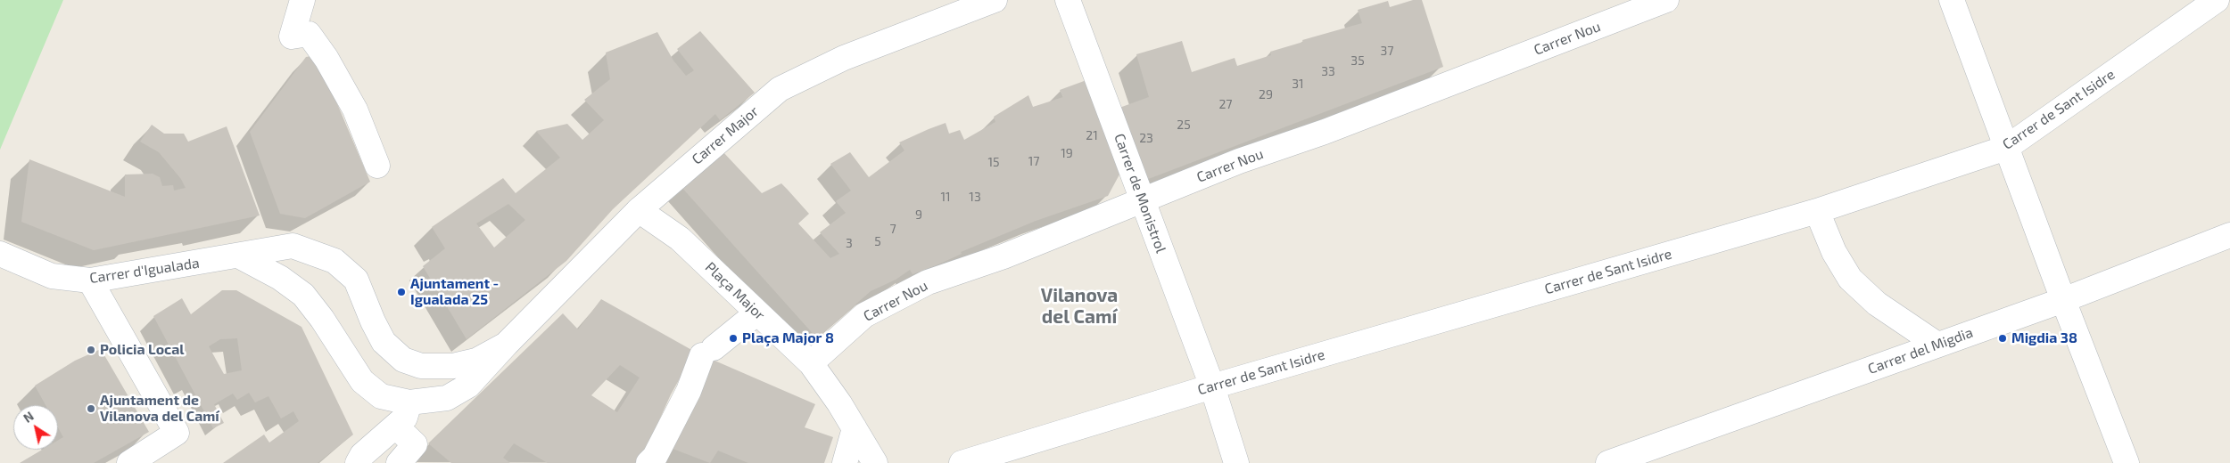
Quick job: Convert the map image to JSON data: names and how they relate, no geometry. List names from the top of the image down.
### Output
{
  "streets": {
    "street": [
      "Carrer Nou",
      "Carrer de Sant Isidre",
      "Carrer Major",
      "Carrer de Monistrol",
      "Carrer d'Igualada",
      "Plaça Major",
      "Carrer del Migdia"
    ]
  },
  "crossings": [
    ["Carrer Nou", "Carrer de Monistrol"],
    ["Carrer Nou", "Plaça Major"],
    ["Carrer de Sant Isidre", "Carrer de Monistrol"],
    ["Carrer Major", "Carrer d'Igualada"],
    ["Carrer Major", "Plaça Major"]
  ],
  "districts": ["Vilanova del Camí"],
  "places": [
    "Ajuntament - Igualada 25",
    "Plaça Major 8",
    "Migdia 38",
    "Policia Local",
    "Ajuntament de Vilanova del Camí"
  ],
  "house_numbers": [
    "37",
    "35",
    "33",
    "31",
    "29",
    "27",
    "25",
    "21",
    "23",
    "19",
    "17",
    "15",
    "11",
    "13",
    "9",
    "7",
    "5",
    "3"
  ],
  "north": "top left"
}
